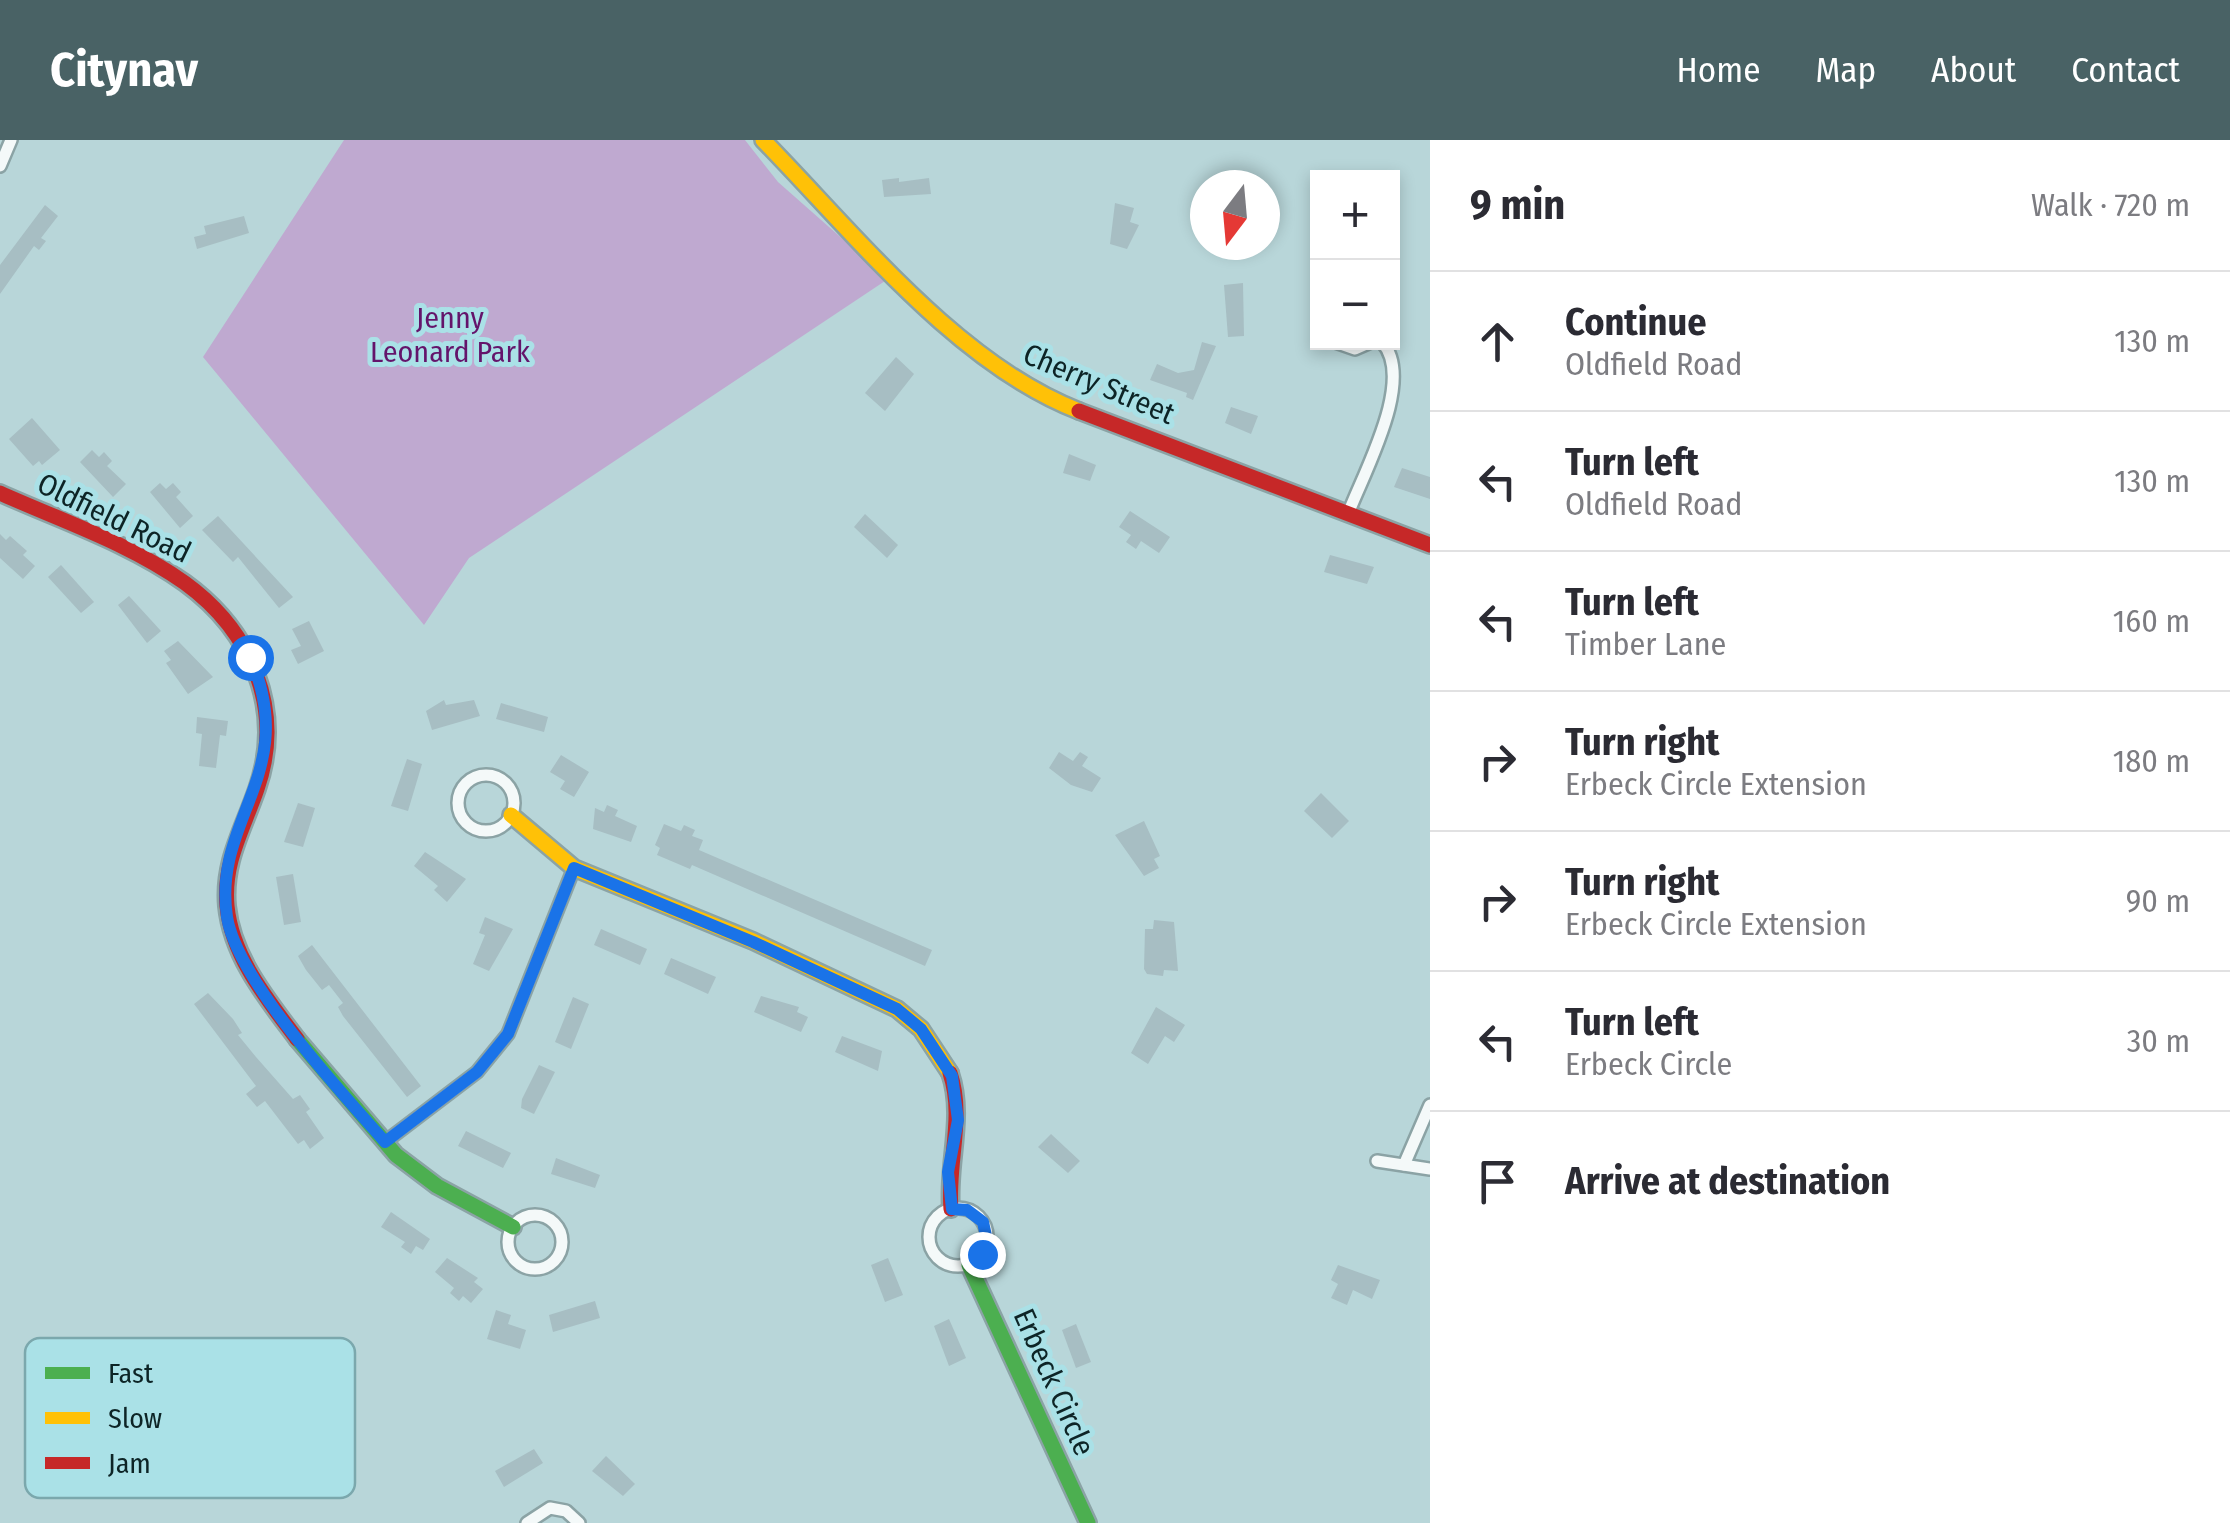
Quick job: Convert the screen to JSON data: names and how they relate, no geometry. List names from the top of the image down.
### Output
{
  "streets": {
    "street": ["Cherry Street", "Oldfield Road", "Erbeck Circle"]
  },
  "parks": ["Jenny Leonard Park"],
  "legend": ["Fast", "Slow", "Jam"],
  "north": "bottom",
  "page": {
    "header": "Citynav",
    "nav": [
      "Home",
      "Map",
      "About",
      "Contact"
    ],
    "heading": ["9 min", "Walk · 720 m"],
    "map_buttons": ["+", "−"],
    "list": [
      ["Continue", "Oldfield Road", "130 m"],
      ["Turn left", "Oldfield Road", "130 m"],
      ["Turn left", "Timber Lane", "160 m"],
      ["Turn right", "Erbeck Circle Extension", "180 m"],
      ["Turn right", "Erbeck Circle Extension", "90 m"],
      ["Turn left", "Erbeck Circle", "30 m"],
      "Arrive at destination"
    ]
  }
}
